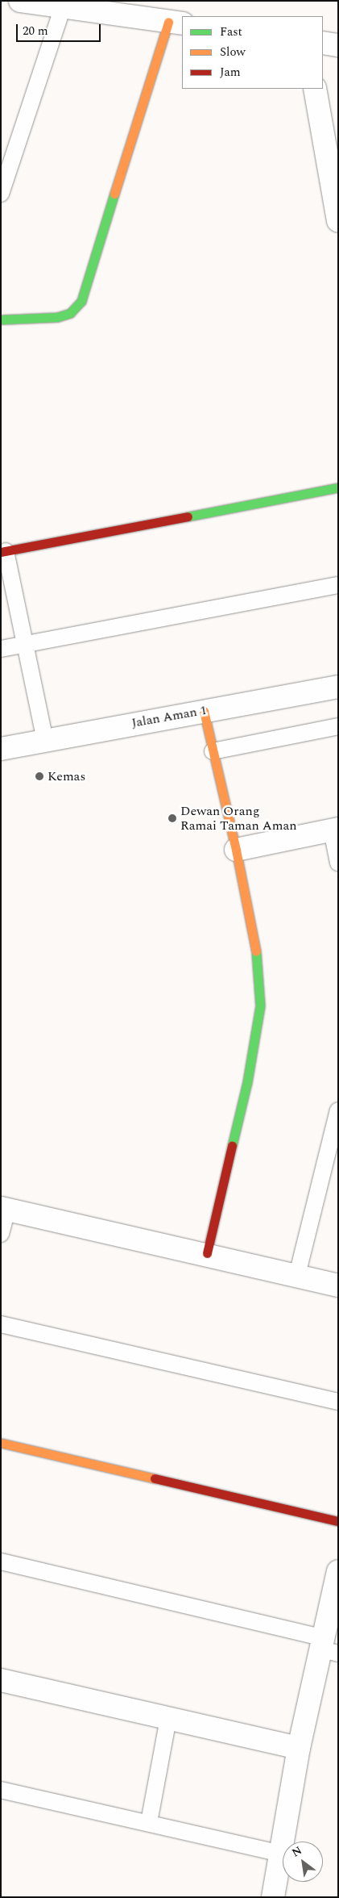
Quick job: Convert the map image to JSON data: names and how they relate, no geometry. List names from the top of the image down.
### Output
{
  "streets": {
    "street": ["Jalan Aman 1"]
  },
  "places": ["Kemas", "Dewan Orang Ramai Taman Aman"],
  "legend": ["Fast", "Slow", "Jam"],
  "scale_bar": "20 m",
  "north": "top left"
}
